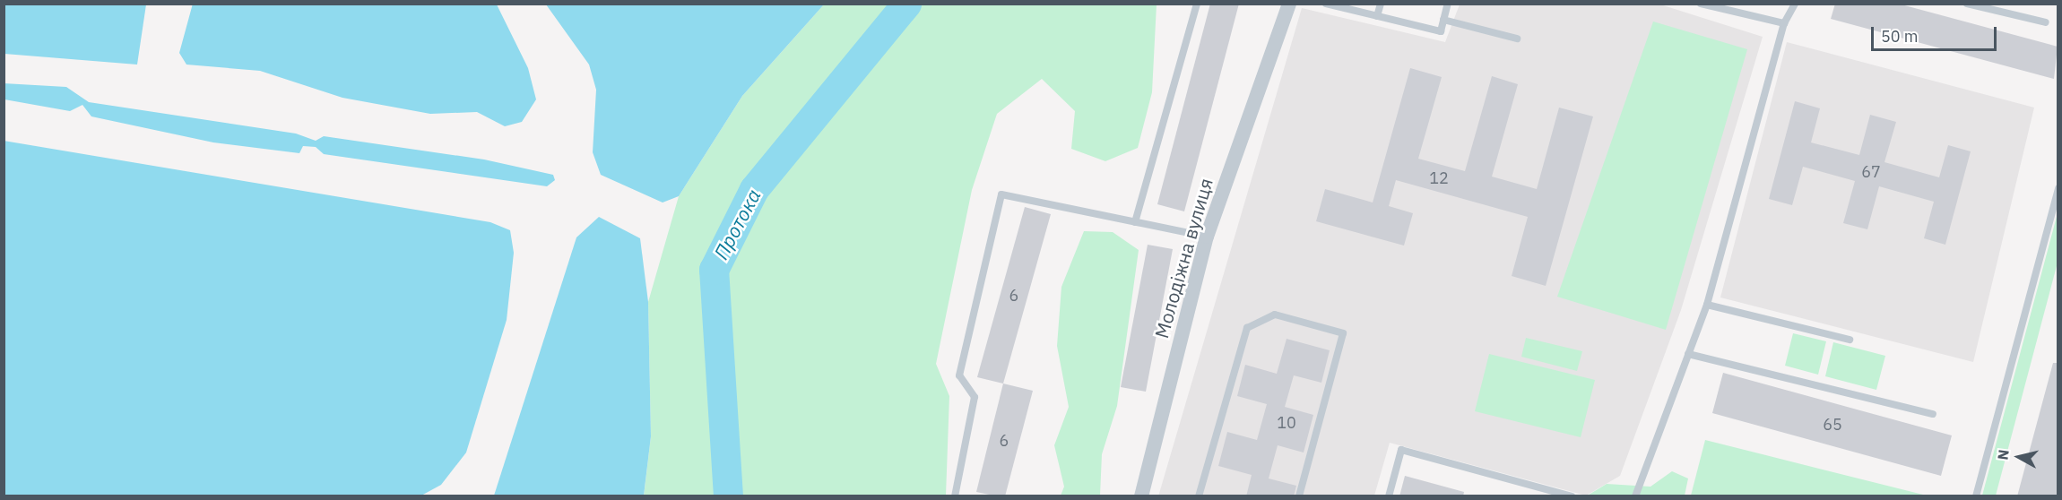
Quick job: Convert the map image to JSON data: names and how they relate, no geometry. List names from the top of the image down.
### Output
{
  "streets": {
    "street": ["Молодіжна вулиця"]
  },
  "water": ["Протока"],
  "house_numbers": [
    "67",
    "12",
    "6",
    "10",
    "65",
    "6"
  ],
  "scale_bar": "50 m",
  "north": "left"
}
